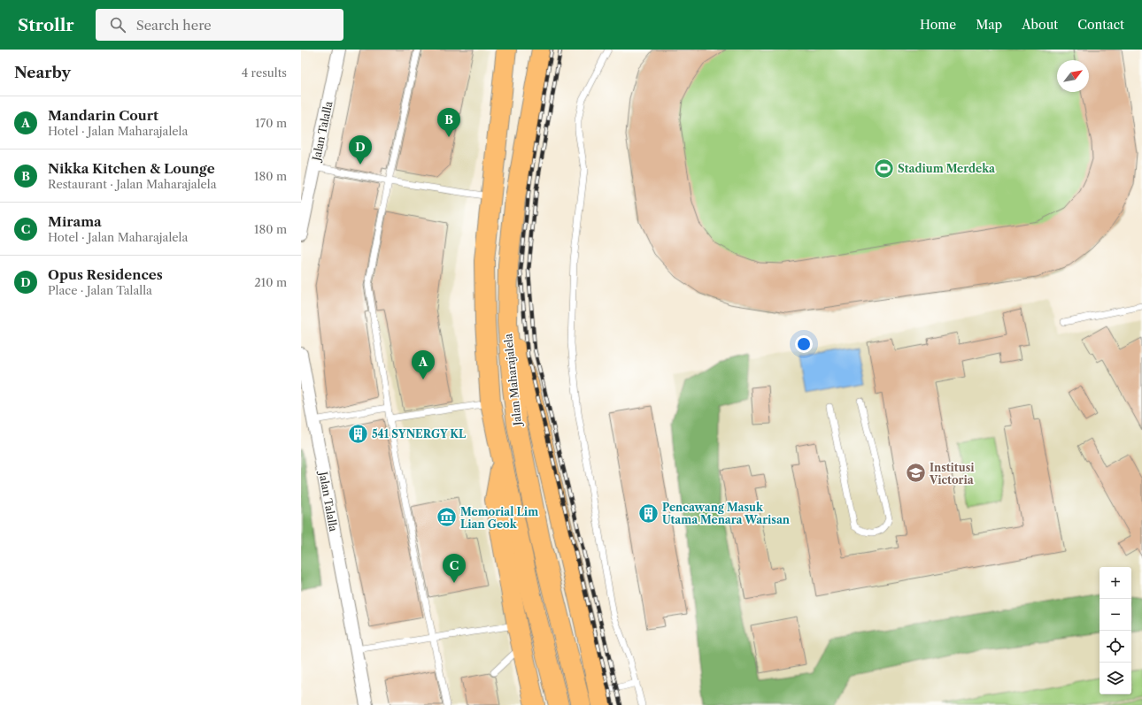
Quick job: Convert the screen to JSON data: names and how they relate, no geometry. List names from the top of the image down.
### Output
{
  "streets": {
    "highway": ["Jalan Maharajalela"],
    "street": ["Jalan Talalla"]
  },
  "places": {
    "sports": ["Stadium Merdeka"],
    "building": ["541 SYNERGY KL", "Pencawang Masuk Utama Menara Warisan"],
    "school or university": ["Institusi Victoria"],
    "museum": ["Memorial Lim Lian Geok"]
  },
  "north": "top right",
  "page": {
    "header": "Strollr",
    "search": "Search here",
    "nav": [
      "Home",
      "Map",
      "About",
      "Contact"
    ],
    "heading": ["Nearby", "4 results"],
    "list": [
      {
        "mark": "A",
        "name": "Mandarin Court",
        "note": "Hotel · Jalan Maharajalela",
        "value": "170 m"
      },
      {
        "mark": "B",
        "name": "Nikka Kitchen & Lounge",
        "note": "Restaurant · Jalan Maharajalela",
        "value": "180 m"
      },
      {
        "mark": "C",
        "name": "Mirama",
        "note": "Hotel · Jalan Maharajalela",
        "value": "180 m"
      },
      {
        "mark": "D",
        "name": "Opus Residences",
        "note": "Place · Jalan Talalla",
        "value": "210 m"
      }
    ],
    "pins": [
      "B",
      "D",
      "A",
      "C"
    ],
    "map_buttons": ["+", "−"]
  }
}
